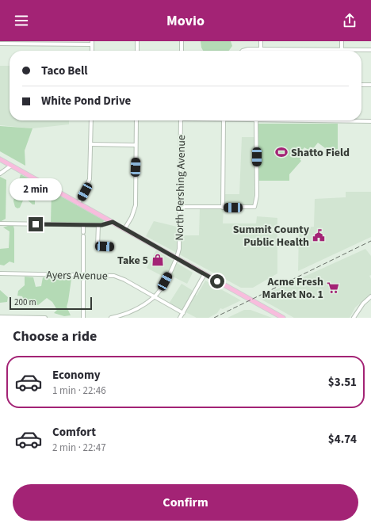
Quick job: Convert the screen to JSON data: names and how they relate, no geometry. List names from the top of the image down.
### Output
{
  "streets": {
    "street": ["North Pershing Avenue", "Ayers Avenue"]
  },
  "crossings": [
    ["North Pershing Avenue", "Ayers Avenue"]
  ],
  "places": {
    "sports": ["Shatto Field"],
    "public building": ["Summit County Public Health"],
    "shop": ["Take 5"],
    "supermarket": ["Acme Fresh Market No. 1"]
  },
  "scale_bar": "200 m",
  "page": {
    "header": "Movio",
    "banner": ["Taco Bell", "White Pond Drive"],
    "bubble": "2 min",
    "scale": "200 m",
    "heading": "Choose a ride",
    "list": [
      {
        "name": "Economy",
        "note": "1 min · 22:46",
        "value": "$3.51"
      },
      {
        "name": "Comfort",
        "note": "2 min · 22:47",
        "value": "$4.74"
      }
    ],
    "buttons": "Confirm"
  }
}
